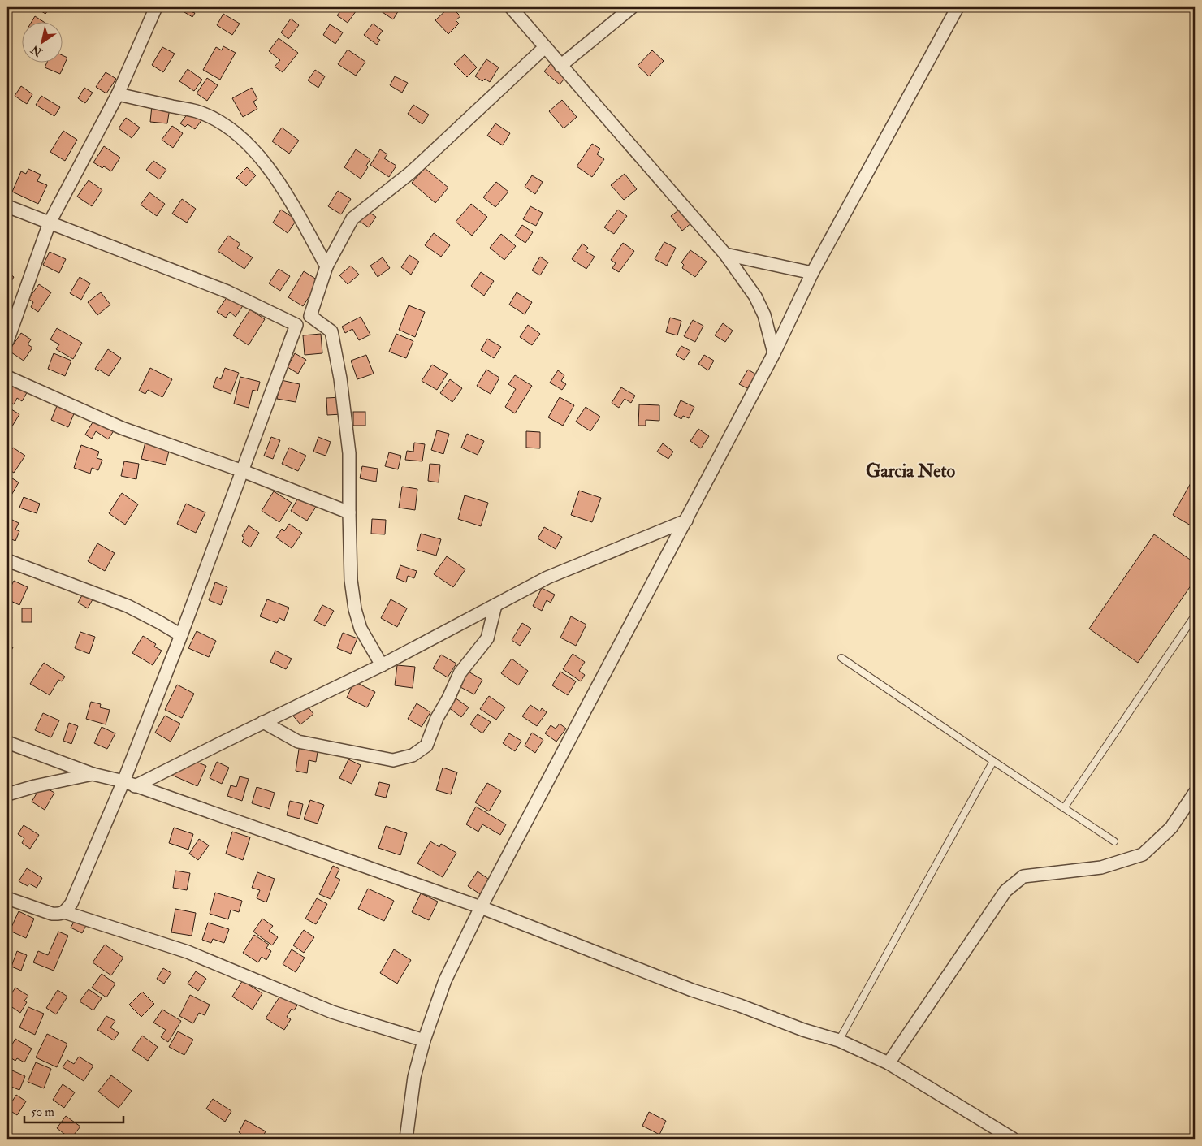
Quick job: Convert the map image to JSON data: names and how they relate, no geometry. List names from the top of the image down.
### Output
{
  "districts": ["Garcia Neto"],
  "scale_bar": "50 m",
  "north": "bottom left"
}
